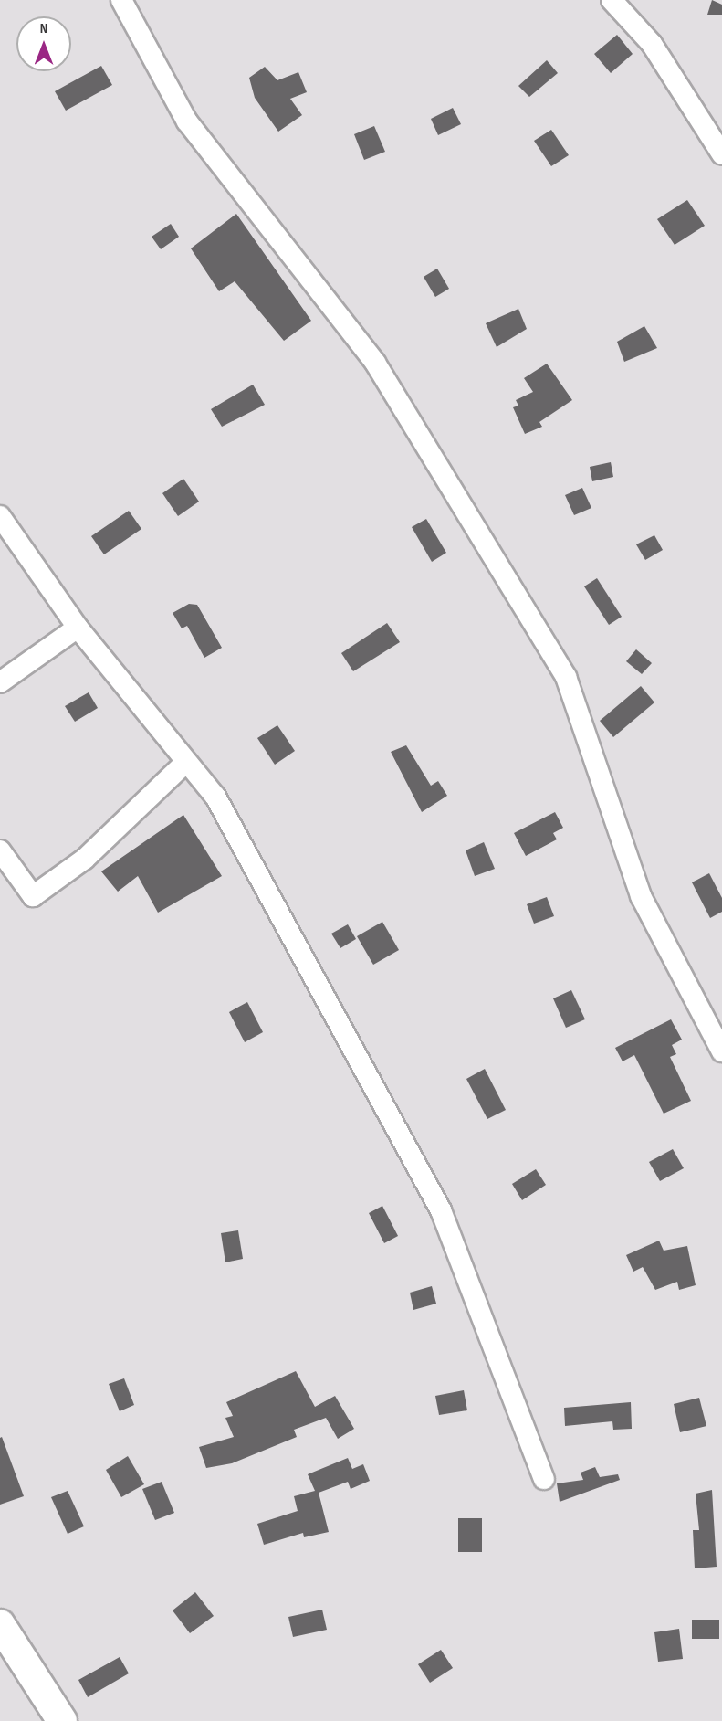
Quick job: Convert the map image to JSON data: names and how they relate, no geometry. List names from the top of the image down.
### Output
{
  "north": "top"
}
